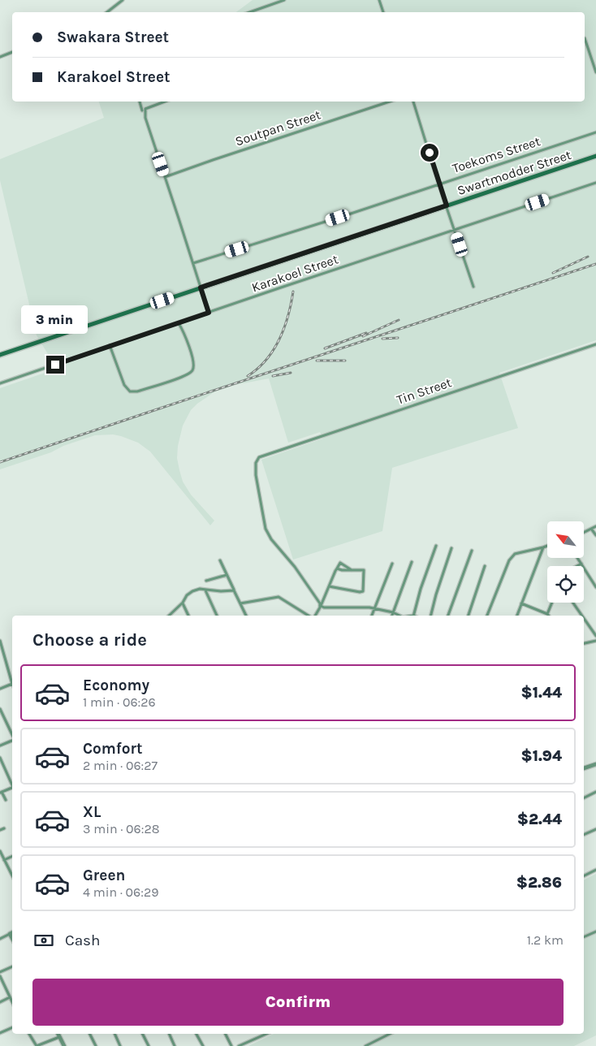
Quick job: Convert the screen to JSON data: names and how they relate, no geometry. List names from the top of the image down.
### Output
{
  "streets": {
    "main road": ["Swartmodder Street"],
    "street": [
      "Soutpan Street",
      "Toekoms Street",
      "Karakoel Street",
      "Tin Street"
    ]
  },
  "north": "top left",
  "page": {
    "banner": ["Swakara Street", "Karakoel Street"],
    "bubble": "3 min",
    "heading": "Choose a ride",
    "list": [
      {
        "name": "Economy",
        "note": "1 min · 06:26",
        "value": "$1.44"
      },
      {
        "name": "Comfort",
        "note": "2 min · 06:27",
        "value": "$1.94"
      },
      {
        "name": "XL",
        "note": "3 min · 06:28",
        "value": "$2.44"
      },
      {
        "name": "Green",
        "note": "4 min · 06:29",
        "value": "$2.86"
      }
    ],
    "pay": ["Cash", "1.2 km"],
    "buttons": "Confirm"
  }
}
